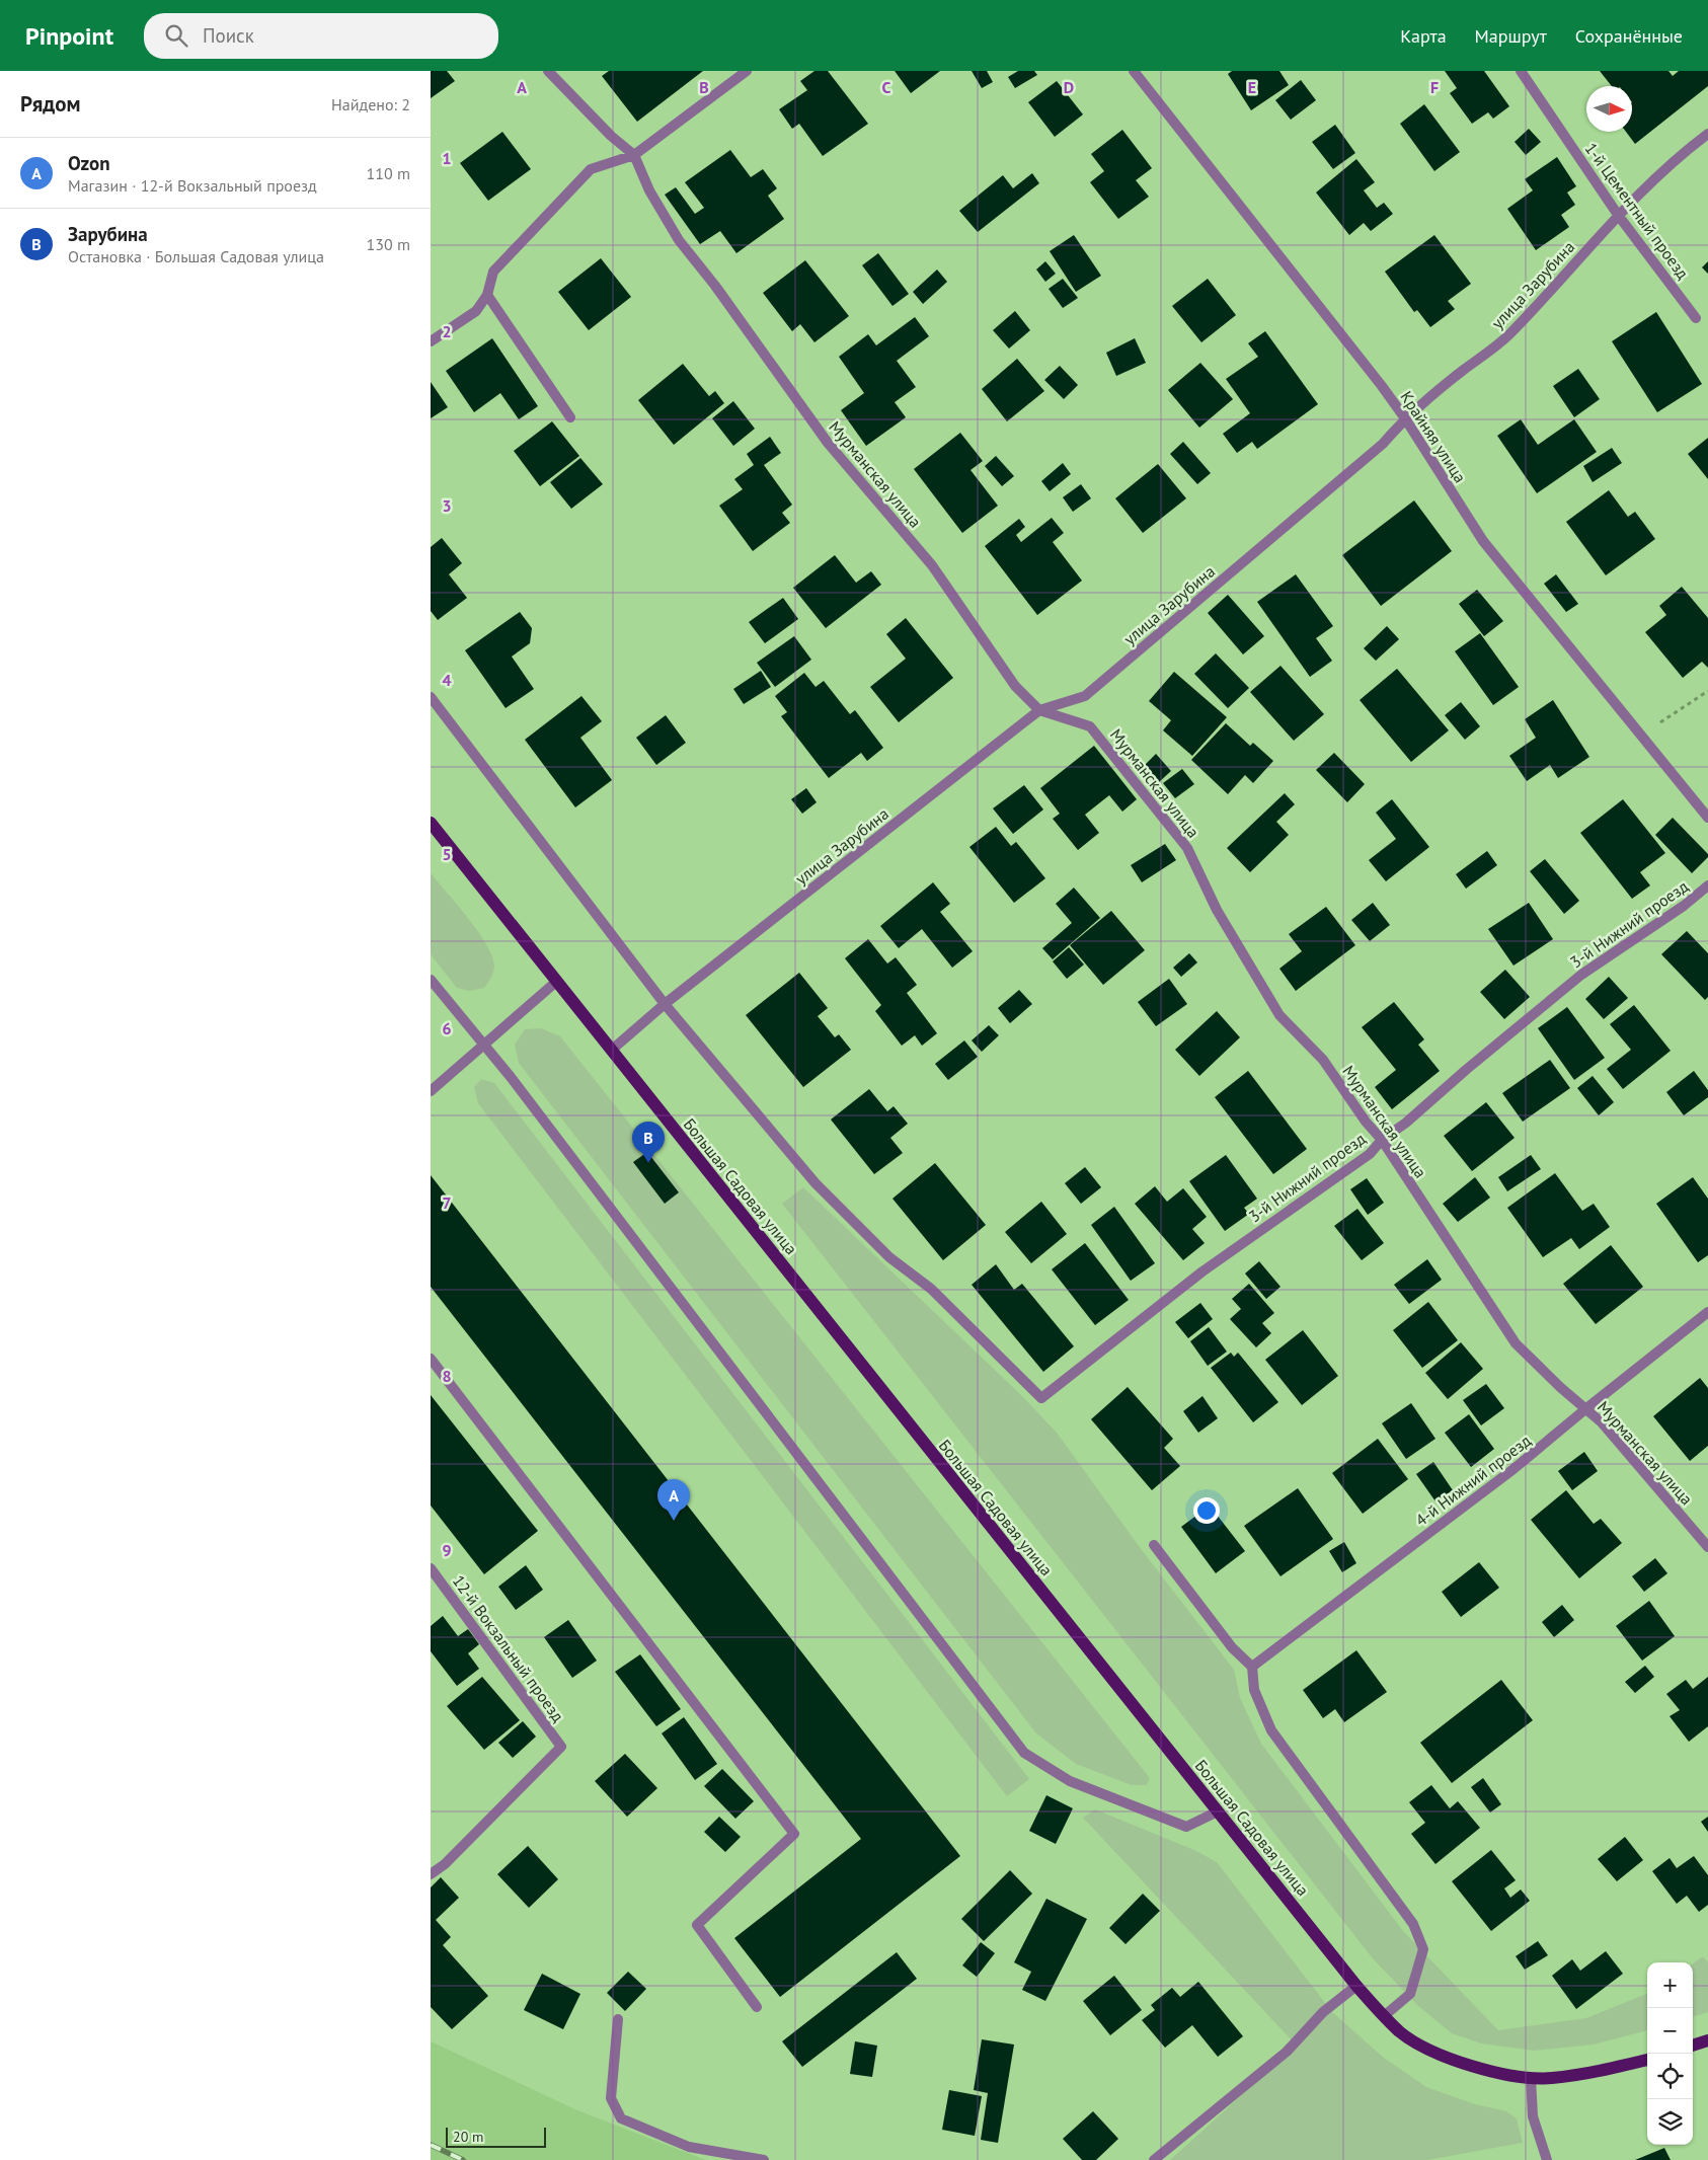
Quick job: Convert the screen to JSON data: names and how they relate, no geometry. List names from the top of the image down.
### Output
{
  "streets": {
    "main road": ["Большая Садовая улица"],
    "street": [
      "1-й Цементный проезд",
      "улица Зарубина",
      "Крайняя улица",
      "Мурманская улица",
      "3-й Нижний проезд",
      "4-й Нижний проезд",
      "12-й Вокзальный проезд"
    ]
  },
  "crossings": [
    ["1-й Цементный проезд", "улица Зарубина"],
    ["улица Зарубина", "Крайняя улица"],
    ["улица Зарубина", "Мурманская улица"],
    ["улица Зарубина", "3-й Нижний проезд"],
    ["улица Зарубина", "Большая Садовая улица"],
    ["Мурманская улица", "3-й Нижний проезд"],
    ["Мурманская улица", "4-й Нижний проезд"]
  ],
  "scale_bar": "20 m",
  "north": "right",
  "page": {
    "header": "Pinpoint",
    "search": "Поиск",
    "nav": ["Карта", "Маршрут", "Сохранённые"],
    "heading": ["Рядом", "Найдено: 2"],
    "list": [
      {
        "mark": "A",
        "name": "Ozon",
        "note": "Магазин · 12-й Вокзальный проезд",
        "value": "110 m"
      },
      {
        "mark": "B",
        "name": "Зарубина",
        "note": "Остановка · Большая Садовая улица",
        "value": "130 m"
      }
    ],
    "pins": ["B", "A"],
    "map_buttons": ["+", "−"],
    "scale": "20 m"
  },
  "grid": {
    "columns": [
      "A",
      "B",
      "C",
      "D",
      "E",
      "F"
    ],
    "rows": [
      "1",
      "2",
      "3",
      "4",
      "5",
      "6",
      "7",
      "8",
      "9"
    ]
  }
}
